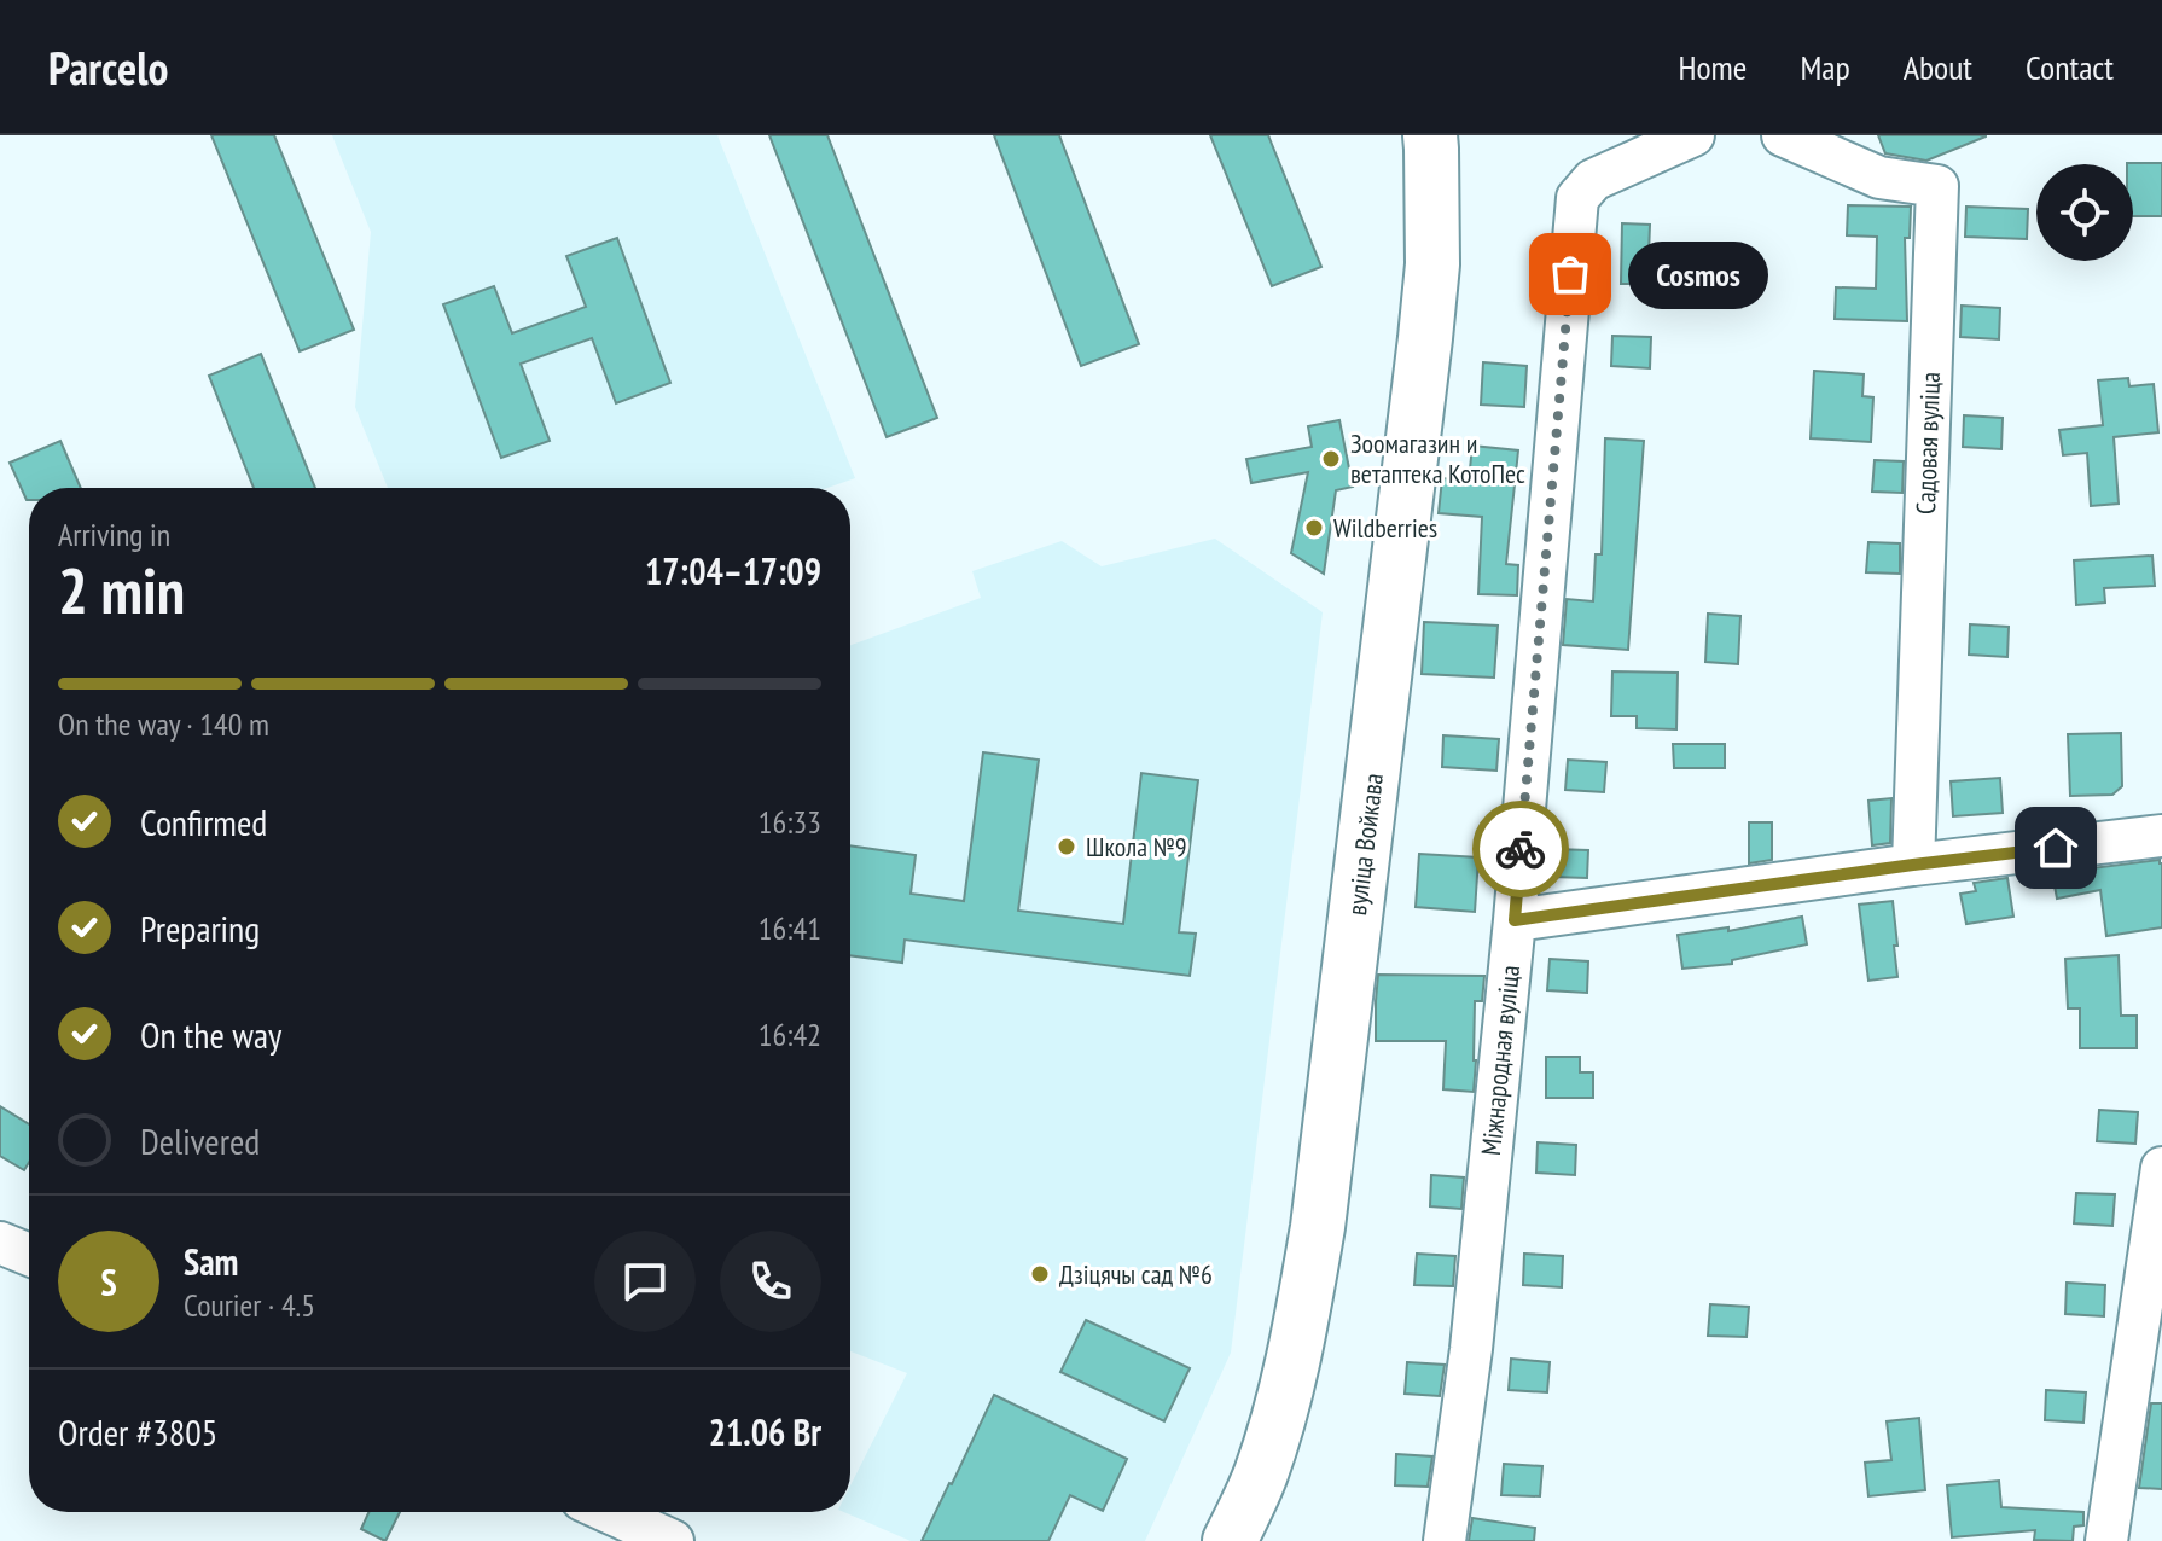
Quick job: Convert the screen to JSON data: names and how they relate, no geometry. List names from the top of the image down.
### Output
{
  "streets": {
    "main road": ["вуліца Войкава"],
    "street": ["Садовая вуліца", "Міжнародная вуліца"]
  },
  "places": [
    "Cosmos",
    "Зоомагазин и ветаптека КотоПес",
    "Wildberries",
    "Школа №9",
    "Дзіцячы сад №6"
  ],
  "page": {
    "header": "Parcelo",
    "nav": [
      "Home",
      "Map",
      "About",
      "Contact"
    ],
    "bubble": "Cosmos",
    "heading": ["2 min", "Arriving in", "17:04–17:09"],
    "panel": [
      "Sam",
      "Courier · 4.5",
      "Order #3805",
      "21.06 Br"
    ],
    "bar": "On the way · 140 m",
    "list": [
      ["Confirmed", "16:33"],
      ["Preparing", "16:41"],
      ["On the way", "16:42"],
      "Delivered"
    ],
    "round": "S"
  }
}
